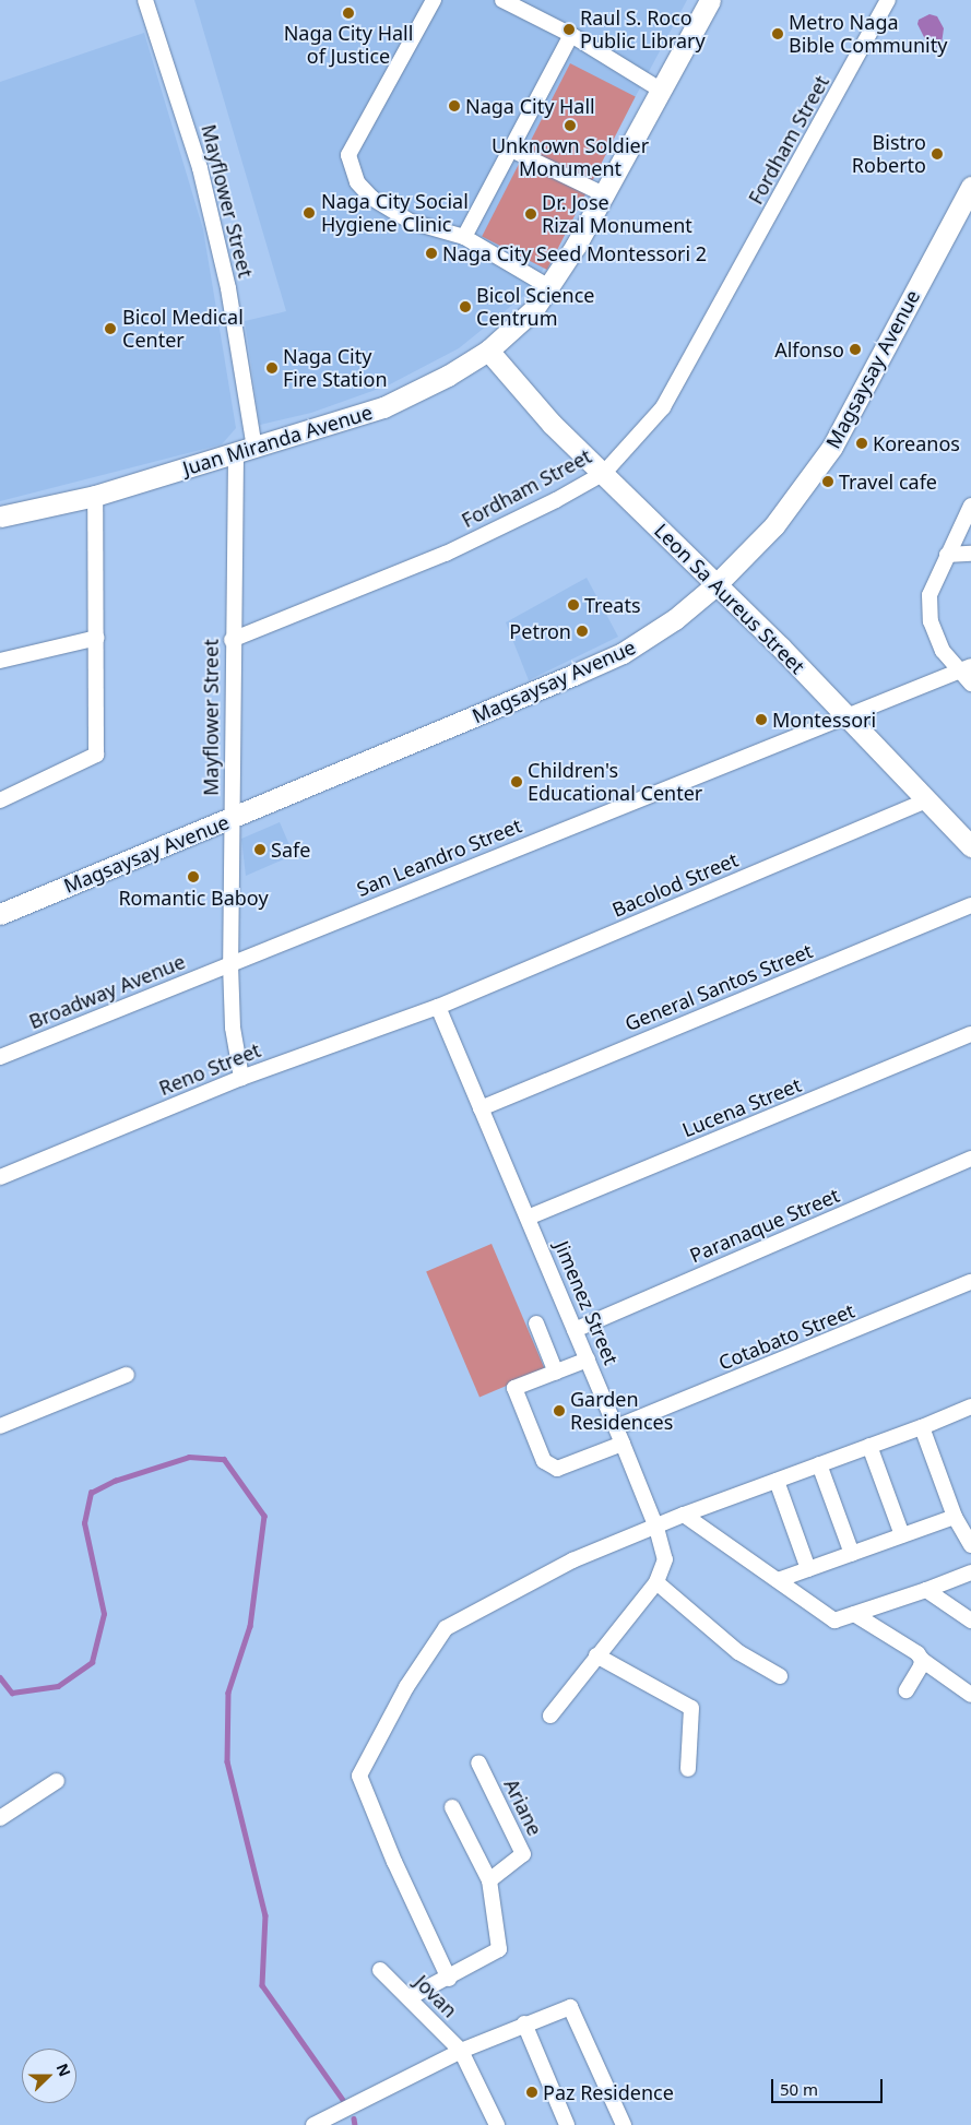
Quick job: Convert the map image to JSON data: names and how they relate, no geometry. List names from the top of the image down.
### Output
{
  "streets": {
    "street": [
      "Fordham Street",
      "Mayflower Street",
      "Magsaysay Avenue",
      "Juan Miranda Avenue",
      "Leon Sa Aureus Street",
      "San Leandro Street",
      "Bacolod Street",
      "General Santos Street",
      "Broadway Avenue",
      "Reno Street",
      "Lucena Street",
      "Paranaque Street",
      "Jimenez Street",
      "Cotabato Street",
      "Ariane",
      "Jovan"
    ]
  },
  "crossings": [
    ["Fordham Street", "Mayflower Street"],
    ["Fordham Street", "Leon Sa Aureus Street"],
    ["Mayflower Street", "Magsaysay Avenue"],
    ["Mayflower Street", "Juan Miranda Avenue"],
    ["Mayflower Street", "San Leandro Street"],
    ["Mayflower Street", "Broadway Avenue"],
    ["Mayflower Street", "Reno Street"],
    ["Magsaysay Avenue", "Leon Sa Aureus Street"],
    ["Juan Miranda Avenue", "Leon Sa Aureus Street"],
    ["Leon Sa Aureus Street", "San Leandro Street"],
    ["Leon Sa Aureus Street", "Bacolod Street"],
    ["San Leandro Street", "Broadway Avenue"],
    ["Bacolod Street", "Reno Street"],
    ["Bacolod Street", "Jimenez Street"],
    ["General Santos Street", "Jimenez Street"],
    ["Reno Street", "Jimenez Street"],
    ["Lucena Street", "Jimenez Street"],
    ["Paranaque Street", "Jimenez Street"],
    ["Jimenez Street", "Cotabato Street"]
  ],
  "places": [
    "Naga City Hall of Justice",
    "Raul S. Roco Public Library",
    "Metro Naga Bible Community",
    "Naga City Hall",
    "Unknown Soldier Monument",
    "Bistro Roberto",
    "Naga City Social Hygiene Clinic",
    "Dr. Jose Rizal Monument",
    "Naga City Seed Montessori 2",
    "Bicol Science Centrum",
    "Bicol Medical Center",
    "Alfonso",
    "Naga City Fire Station",
    "Koreanos",
    "Travel cafe",
    "Treats",
    "Petron",
    "Montessori",
    "Children's Educational Center",
    "Safe",
    "Romantic Baboy",
    "Garden Residences",
    "Paz Residence"
  ],
  "scale_bar": "50 m",
  "north": "right"
}
